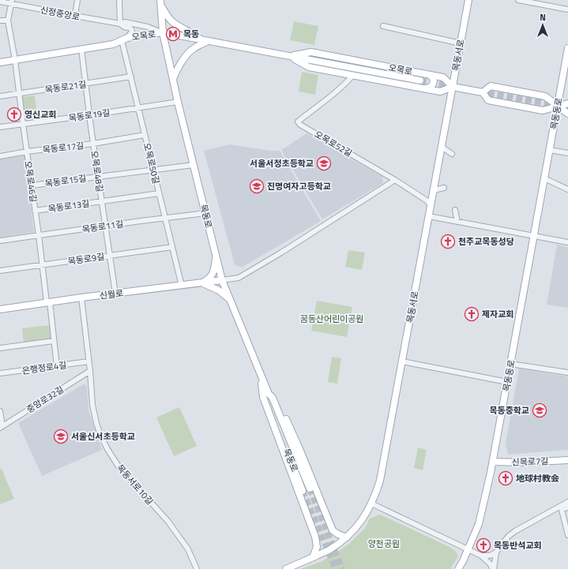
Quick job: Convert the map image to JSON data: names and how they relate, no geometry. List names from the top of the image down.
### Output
{
  "streets": {
    "main road": [
      "오목로",
      "목동서로",
      "목동동로",
      "목동로",
      "신월로",
      "신목로7길"
    ],
    "street": [
      "신정중앙로",
      "목동로21길",
      "목동로19길",
      "오목로52길",
      "목동로17길",
      "오목로50길",
      "오목로48길",
      "목동로15길",
      "오목로46길",
      "목동로13길",
      "목동로11길",
      "목동로9길",
      "은행정로4길",
      "중앙로32길",
      "목동서로10길"
    ]
  },
  "crossings": [
    ["신정중앙로", "오목로"],
    ["신정중앙로", "오목로50길"],
    ["신정중앙로", "목동로"],
    ["오목로", "목동서로"],
    ["오목로", "목동동로"],
    ["오목로", "오목로52길"],
    ["오목로", "오목로50길"],
    ["오목로", "오목로48길"],
    ["오목로", "오목로46길"],
    ["오목로", "목동로"],
    ["목동서로", "오목로52길"],
    ["목동로21길", "오목로50길"],
    ["목동로21길", "오목로48길"],
    ["목동로21길", "오목로46길"],
    ["목동동로", "신목로7길"],
    ["목동로19길", "오목로50길"],
    ["목동로19길", "오목로48길"],
    ["목동로19길", "오목로46길"],
    ["목동로19길", "목동로"],
    ["목동로17길", "오목로50길"],
    ["목동로17길", "오목로48길"],
    ["목동로17길", "오목로46길"],
    ["오목로50길", "목동로15길"],
    ["오목로50길", "목동로13길"],
    ["오목로50길", "목동로11길"],
    ["오목로50길", "목동로9길"],
    ["오목로50길", "신월로"],
    ["오목로48길", "목동로15길"],
    ["오목로48길", "목동로13길"],
    ["오목로48길", "목동로11길"],
    ["오목로48길", "목동로9길"],
    ["오목로48길", "신월로"],
    ["목동로15길", "오목로46길"],
    ["목동로15길", "목동로"],
    ["오목로46길", "목동로13길"],
    ["오목로46길", "목동로11길"],
    ["오목로46길", "목동로9길"],
    ["오목로46길", "신월로"],
    ["오목로46길", "은행정로4길"],
    ["목동로", "목동로11길"],
    ["목동로", "신월로"],
    ["신월로", "목동서로10길"],
    ["은행정로4길", "목동서로10길"],
    ["중앙로32길", "목동서로10길"]
  ],
  "parks": ["꿈동산어린이공원", "양천공원"],
  "places": {
    "metro station": ["목동"],
    "church": [
      "영신교회",
      "천주교목동성당",
      "제자교회",
      "地球村教会",
      "목동반석교회"
    ],
    "school or university": [
      "서울서정초등학교",
      "진명여자고등학교",
      "목동중학교",
      "서울신서초등학교"
    ]
  },
  "north": "top"
}
